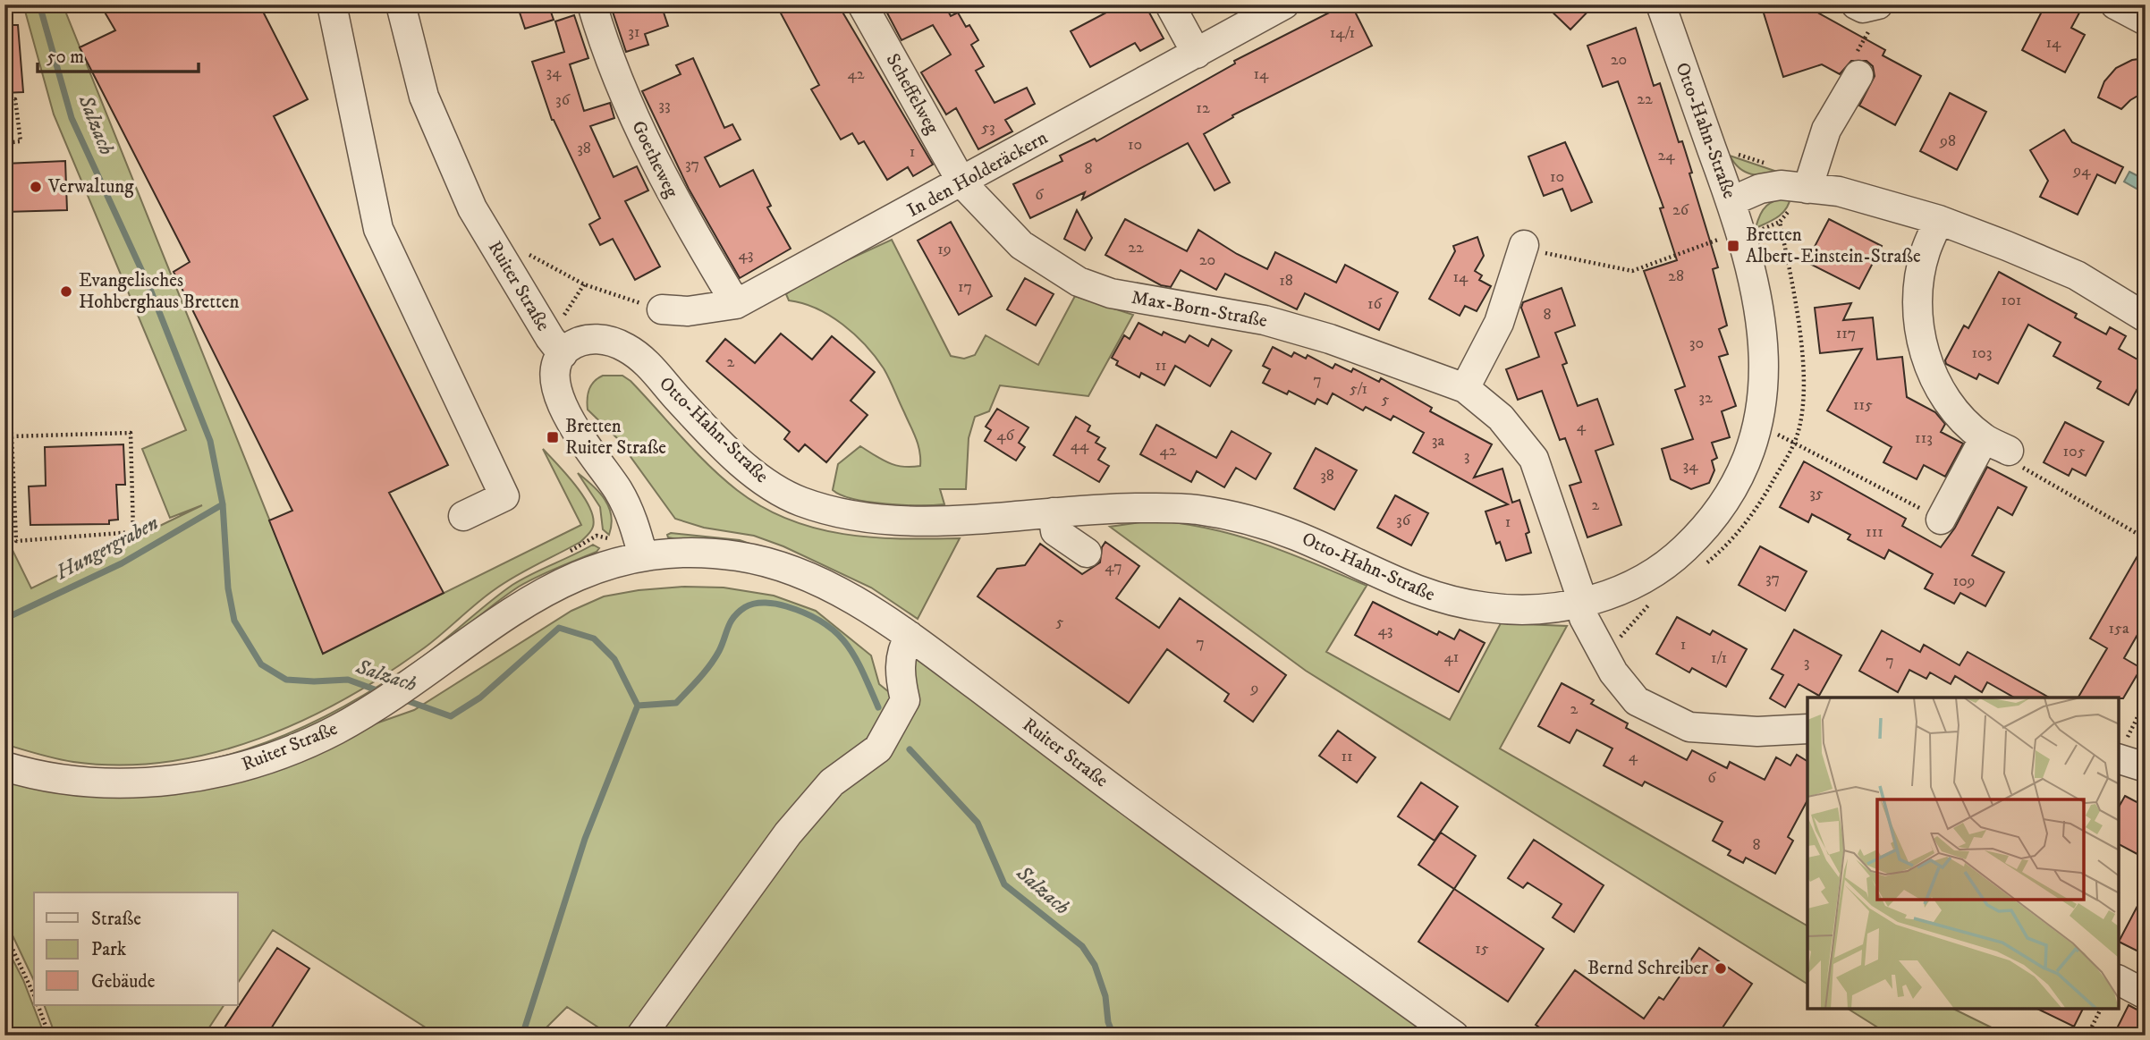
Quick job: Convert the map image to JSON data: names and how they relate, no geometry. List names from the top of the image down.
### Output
{
  "streets": {
    "street": [
      "Scheffelweg",
      "Otto-Hahn-Straße",
      "Goetheweg",
      "In den Holderäckern",
      "Ruiter Straße",
      "Max-Born-Straße"
    ]
  },
  "crossings": [
    ["Scheffelweg", "In den Holderäckern"],
    ["Scheffelweg", "Max-Born-Straße"],
    ["Otto-Hahn-Straße", "Ruiter Straße"],
    ["Otto-Hahn-Straße", "Max-Born-Straße"],
    ["Goetheweg", "In den Holderäckern"],
    ["In den Holderäckern", "Max-Born-Straße"]
  ],
  "water": ["Salzach", "Hungergraben"],
  "places": {
    "other": ["Verwaltung", "Evangelisches Hohberghaus Bretten", "Bernd Schreiber"],
    "transit": ["Bretten Albert-Einstein-Straße", "Bretten Ruiter Straße"]
  },
  "house_numbers": [
    "31",
    "14/1",
    "14",
    "20",
    "34",
    "42",
    "14",
    "22",
    "36",
    "33",
    "12",
    "53",
    "98",
    "10",
    "38",
    "1",
    "24",
    "37",
    "8",
    "94",
    "10",
    "6",
    "26",
    "22",
    "19",
    "43",
    "20",
    "28",
    "14",
    "18",
    "17",
    "101",
    "16",
    "8",
    "117",
    "30",
    "103",
    "2",
    "11",
    "7",
    "5/1",
    "32",
    "5",
    "115",
    "4",
    "46",
    "113",
    "3a",
    "44",
    "42",
    "105",
    "3",
    "34",
    "38",
    "35",
    "2",
    "36",
    "1",
    "111",
    "47",
    "37",
    "109",
    "5",
    "15a",
    "43",
    "7",
    "1",
    "41",
    "1/1",
    "7",
    "3",
    "9",
    "2",
    "11",
    "4",
    "6",
    "8",
    "15"
  ],
  "legend": ["Straße", "Park", "Gebäude"],
  "scale_bar": "50 m"
}
